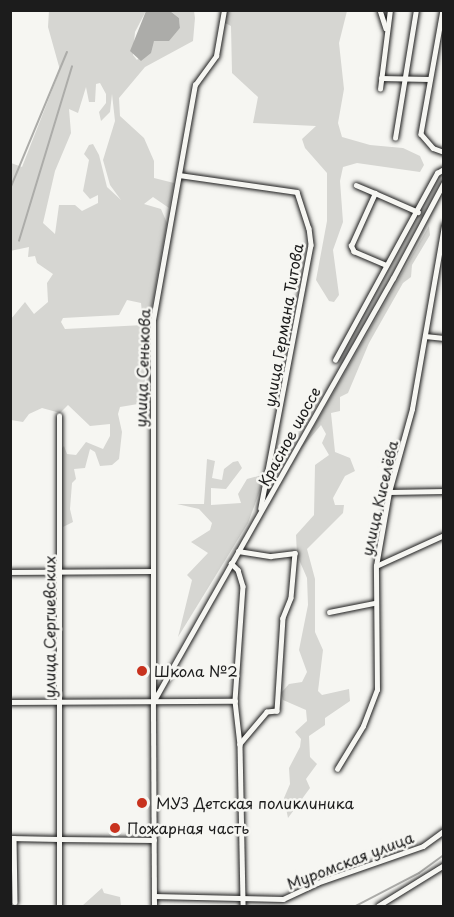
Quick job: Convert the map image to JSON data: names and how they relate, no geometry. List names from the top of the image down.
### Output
{
  "streets": {
    "main road": ["Красное шоссе"],
    "street": [
      "улица Германа Титова",
      "улица Сенькова",
      "улица Киселёва",
      "улица Сергиевских",
      "Муромская улица"
    ]
  },
  "crossings": [
    ["улица Германа Титова", "улица Сенькова"],
    ["улица Германа Титова", "Красное шоссе"],
    ["улица Сенькова", "Красное шоссе"]
  ],
  "places": ["Школа №2", "МУЗ Детская поликлиника", "Пожарная часть"]
}
